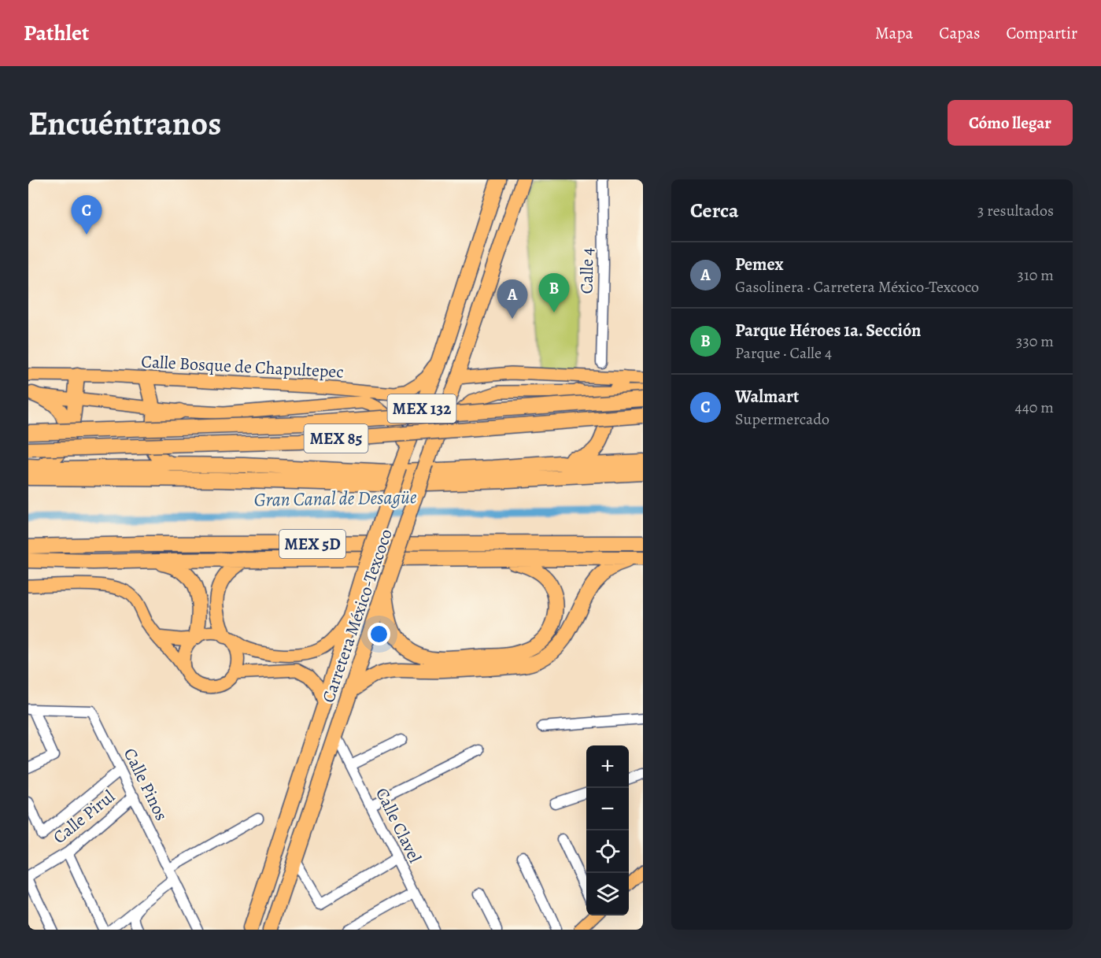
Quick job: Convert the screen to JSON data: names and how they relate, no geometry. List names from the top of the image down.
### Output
{
  "streets": {
    "highway": [
      "MEX 132",
      "MEX 85",
      "MEX 5D",
      "Carretera México-Texcoco"
    ],
    "main road": ["Calle Bosque de Chapultepec"],
    "street": [
      "Calle 4",
      "Calle Pinos",
      "Calle Pirul",
      "Calle Clavel"
    ]
  },
  "crossings": [
    ["Calle Bosque de Chapultepec", "Carretera México-Texcoco"],
    ["Carretera México-Texcoco", "Calle Clavel"],
    ["Calle Pinos", "Calle Pirul"]
  ],
  "water": ["Gran Canal de Desagüe"],
  "page": {
    "header": "Pathlet",
    "nav": ["Mapa", "Capas", "Compartir"],
    "buttons": "Cómo llegar",
    "title": "Encuéntranos",
    "heading": ["Cerca", "3 resultados"],
    "pins": ["C", "B", "A"],
    "list": [
      {
        "mark": "A",
        "name": "Pemex",
        "note": "Gasolinera · Carretera México-Texcoco",
        "value": "310 m"
      },
      {
        "mark": "B",
        "name": "Parque Héroes 1a. Sección",
        "note": "Parque · Calle 4",
        "value": "330 m"
      },
      {
        "mark": "C",
        "name": "Walmart",
        "note": "Supermercado",
        "value": "440 m"
      }
    ],
    "map_buttons": ["+", "−"]
  }
}
